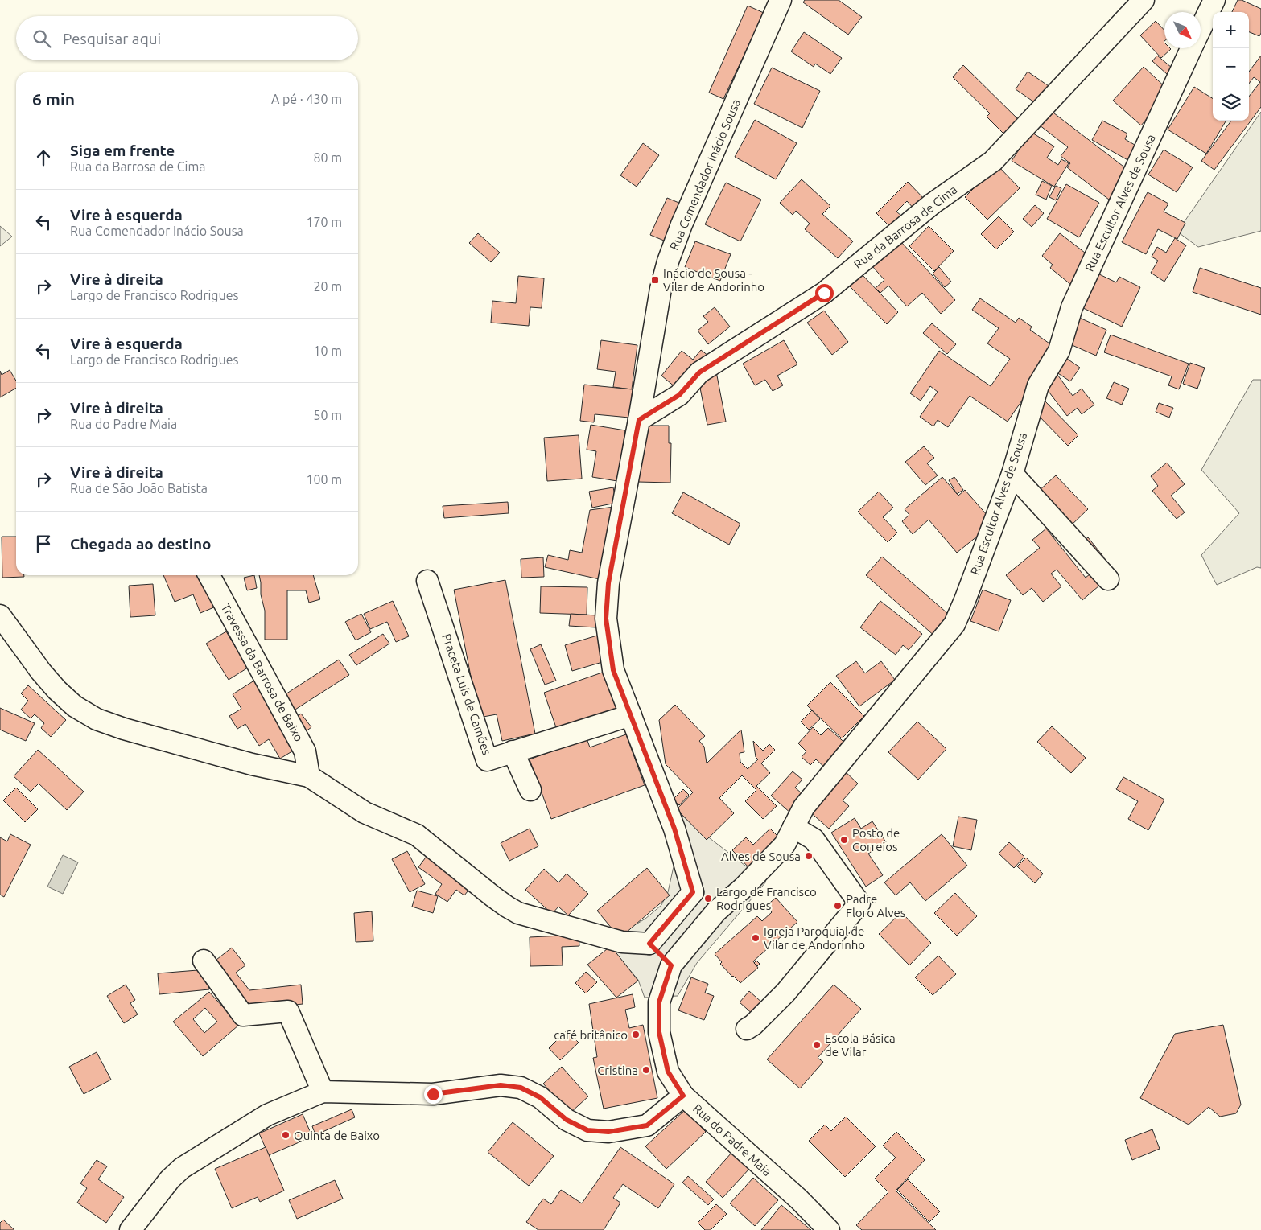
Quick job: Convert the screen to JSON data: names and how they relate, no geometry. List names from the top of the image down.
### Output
{
  "streets": {
    "street": [
      "Rua Comendador Inácio Sousa",
      "Rua Escultor Alves de Sousa",
      "Rua da Barrosa de Cima",
      "Travessa da Barrosa de Baixo",
      "Praceta Luís de Camões",
      "Rua do Padre Maia"
    ]
  },
  "crossings": [
    ["Rua Comendador Inácio Sousa", "Rua da Barrosa de Cima"],
    ["Rua Comendador Inácio Sousa", "Praceta Luís de Camões"]
  ],
  "places": {
    "transit": ["Inácio de Sousa - Vilar de Andorinho"],
    "other": [
      "Posto de Correios",
      "Alves de Sousa",
      "Largo de Francisco Rodrigues",
      "Padre Floro Alves",
      "Igreja Paroquial de Vilar de Andorinho",
      "café britânico",
      "Escola Básica de Vilar",
      "Cristina",
      "Quinta de Baixo"
    ]
  },
  "north": "bottom right",
  "page": {
    "map_buttons": ["+", "−"],
    "search": "Pesquisar aqui",
    "heading": ["6 min", "A pé · 430 m"],
    "list": [
      ["Siga em frente", "Rua da Barrosa de Cima", "80 m"],
      ["Vire à esquerda", "Rua Comendador Inácio Sousa", "170 m"],
      ["Vire à direita", "Largo de Francisco Rodrigues", "20 m"],
      ["Vire à esquerda", "Largo de Francisco Rodrigues", "10 m"],
      ["Vire à direita", "Rua do Padre Maia", "50 m"],
      ["Vire à direita", "Rua de São João Batista", "100 m"],
      "Chegada ao destino"
    ]
  }
}
